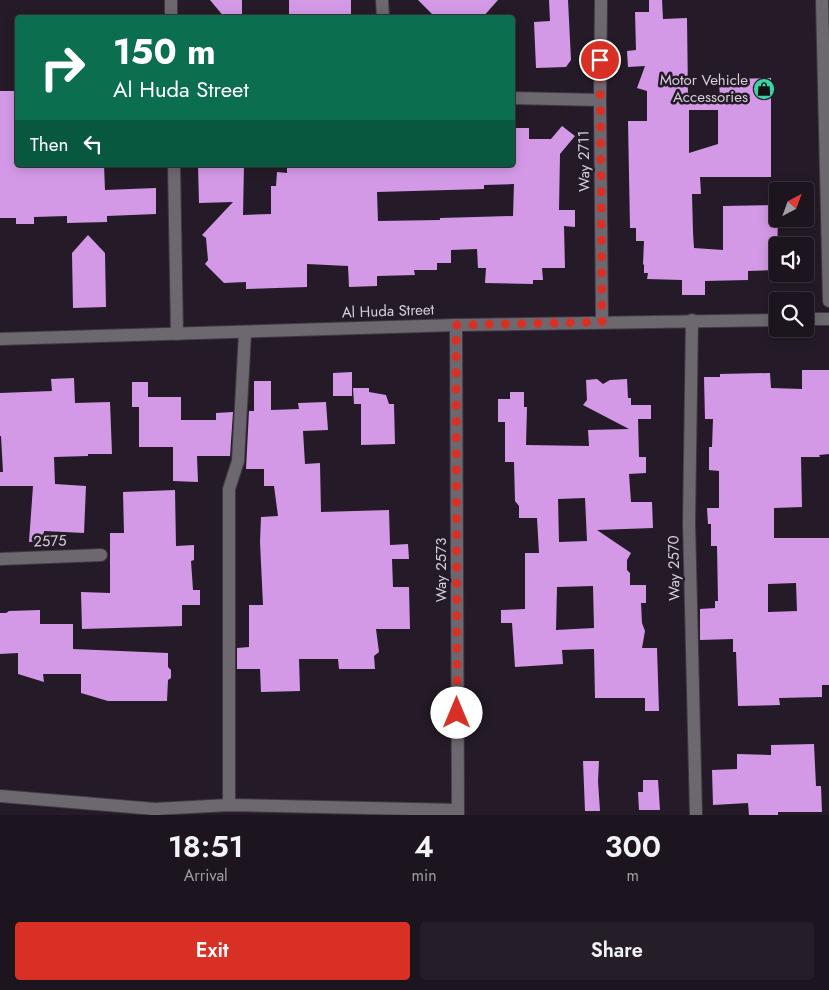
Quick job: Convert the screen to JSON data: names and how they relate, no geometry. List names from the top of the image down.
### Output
{
  "streets": {
    "street": [
      "Way 2711",
      "Al Huda Street",
      "2575",
      "Way 2570",
      "Way 2573"
    ]
  },
  "crossings": [
    ["Way 2711", "Al Huda Street"],
    ["Al Huda Street", "Way 2570"],
    ["Al Huda Street", "Way 2573"]
  ],
  "places": {
    "shop": ["Motor Vehicle Accessories"]
  },
  "north": "top right",
  "page": {
    "turn": ["150 m", "Al Huda Street"],
    "then": "Then",
    "eta": [
      "18:51",
      "Arrival",
      "4",
      "min",
      "300",
      "m"
    ],
    "buttons": ["Exit", "Share"]
  }
}
